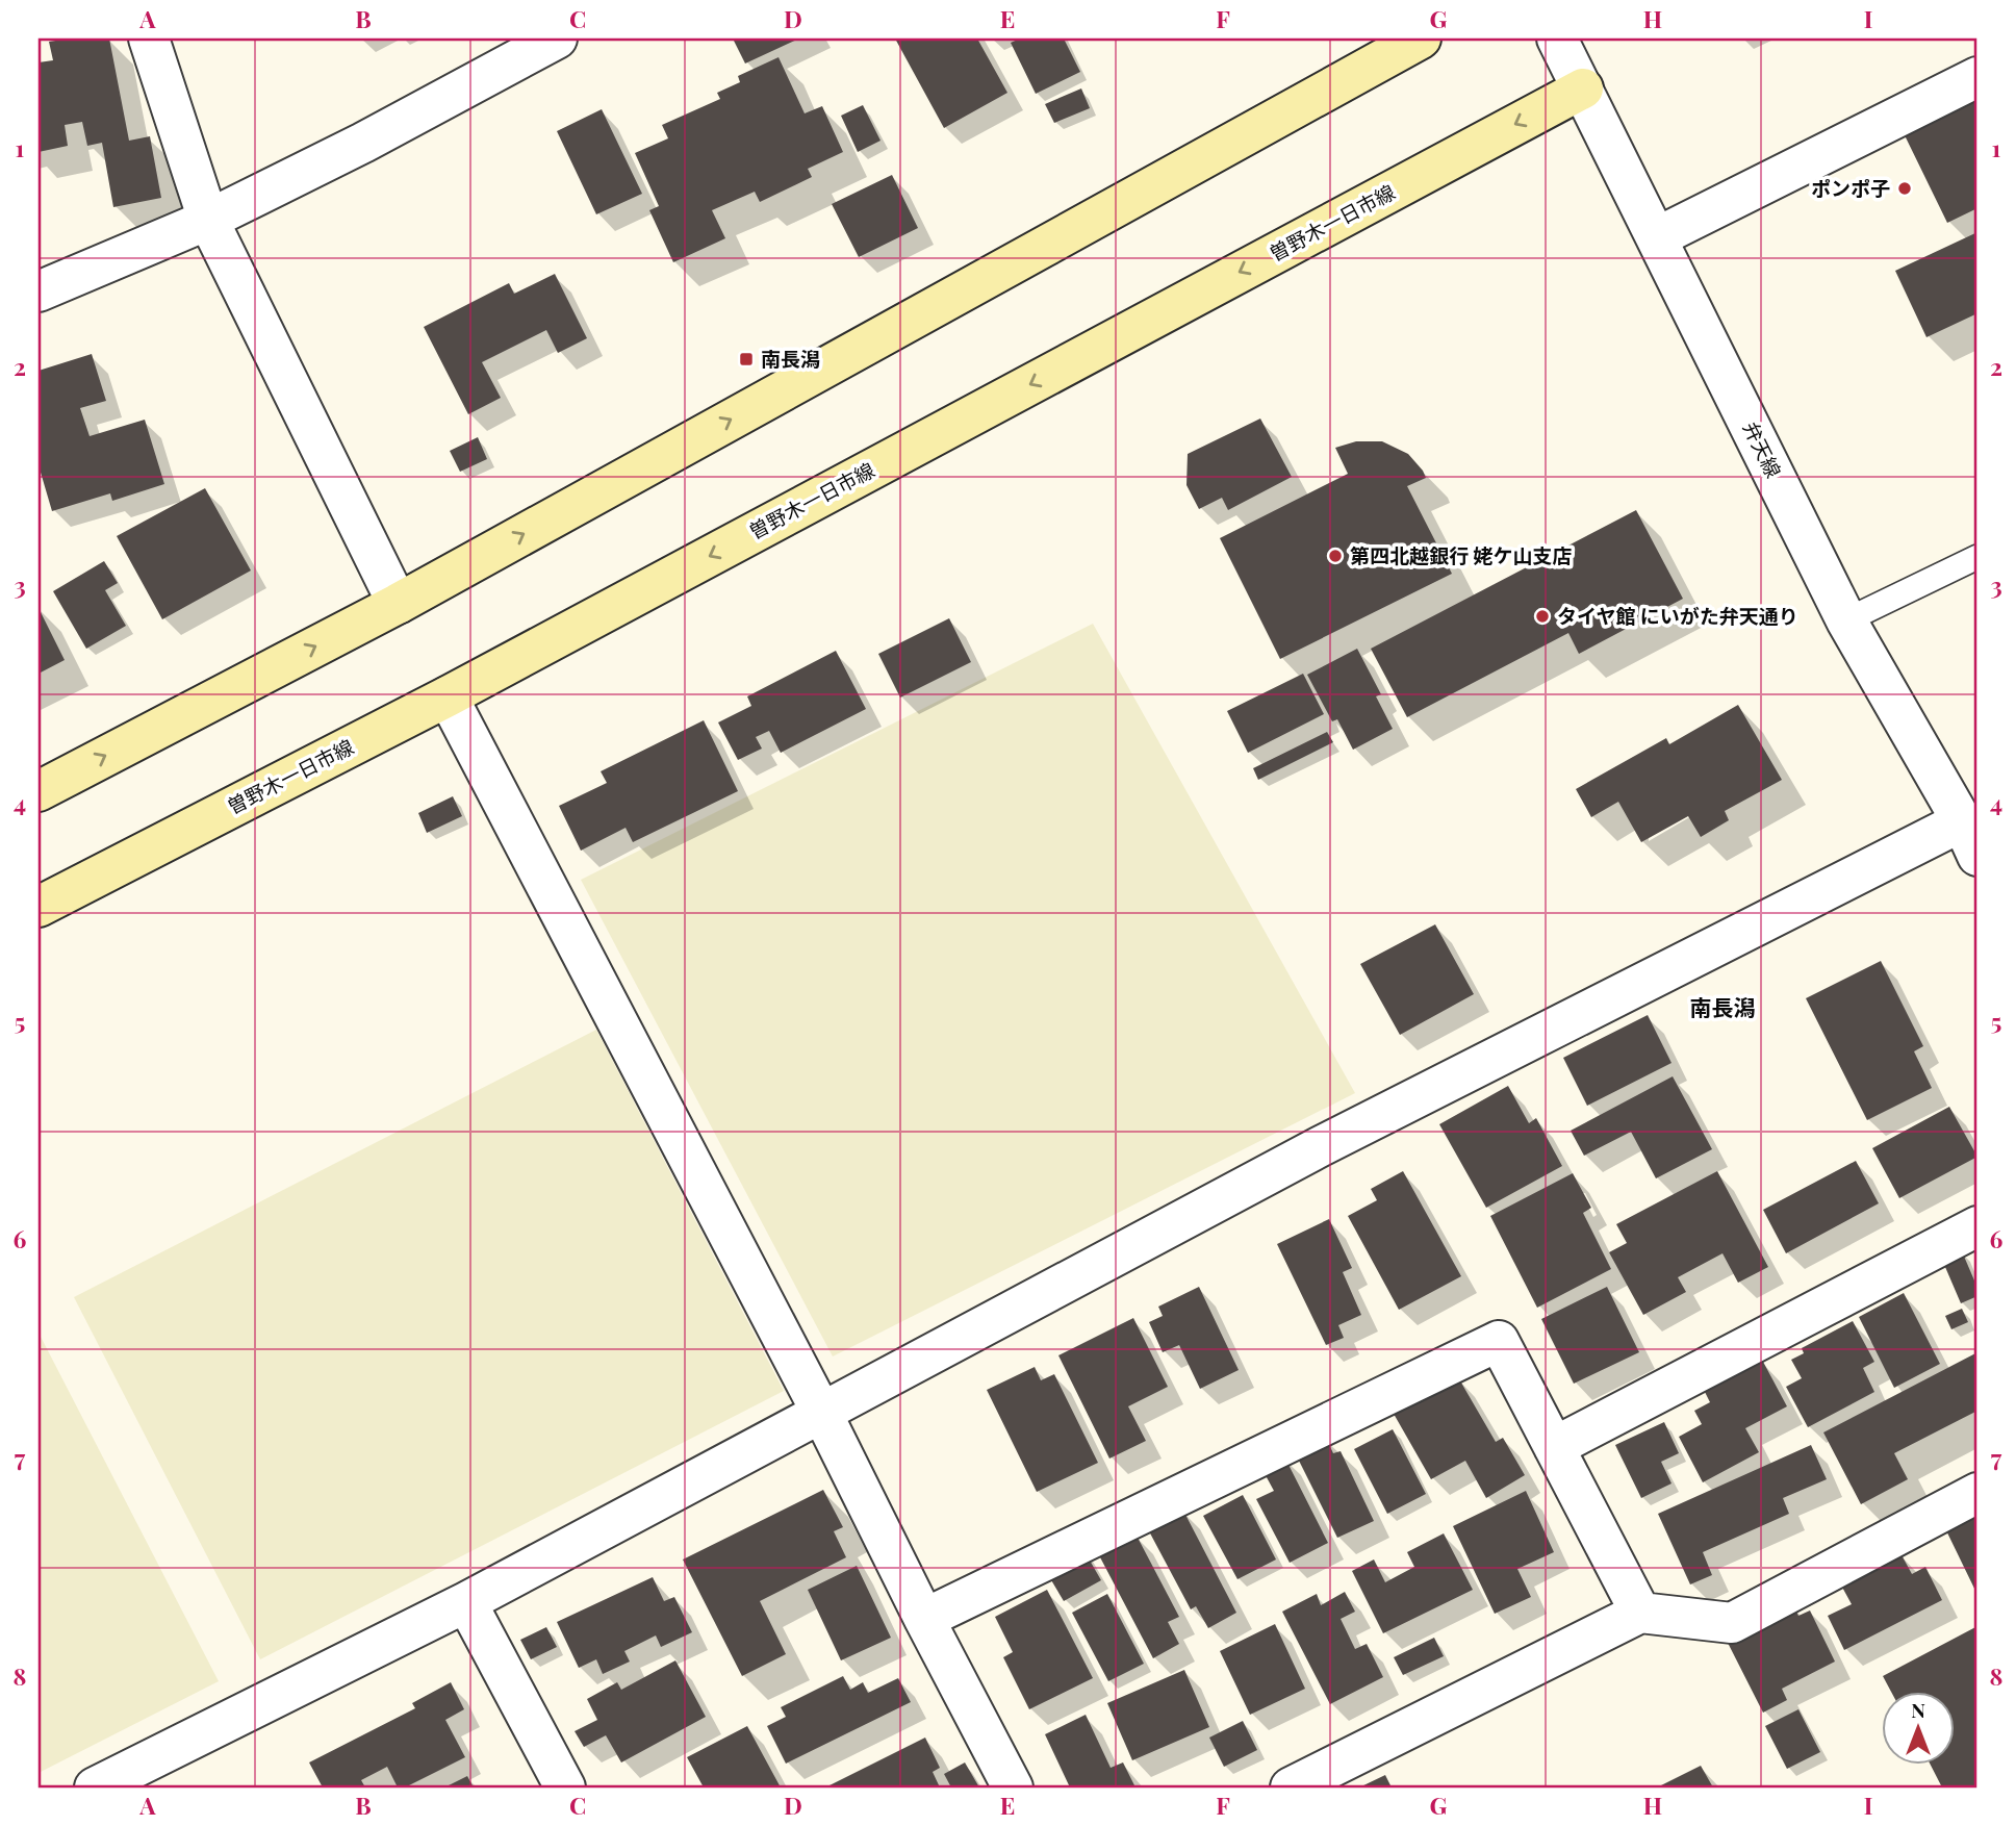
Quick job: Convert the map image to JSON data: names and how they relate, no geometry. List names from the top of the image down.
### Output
{
  "streets": {
    "main road": ["曽野木一日市線"],
    "street": ["弁天線"]
  },
  "crossings": [
    ["曽野木一日市線", "弁天線"]
  ],
  "districts": ["南長潟"],
  "places": {
    "other": ["ポンポ子", "第四北越銀行 姥ケ山支店", "タイヤ館 にいがた弁天通り"],
    "transit": ["南長潟"]
  },
  "north": "top",
  "grid": {
    "columns": [
      "A",
      "B",
      "C",
      "D",
      "E",
      "F",
      "G",
      "H",
      "I"
    ],
    "rows": [
      "1",
      "2",
      "3",
      "4",
      "5",
      "6",
      "7",
      "8"
    ]
  }
}
